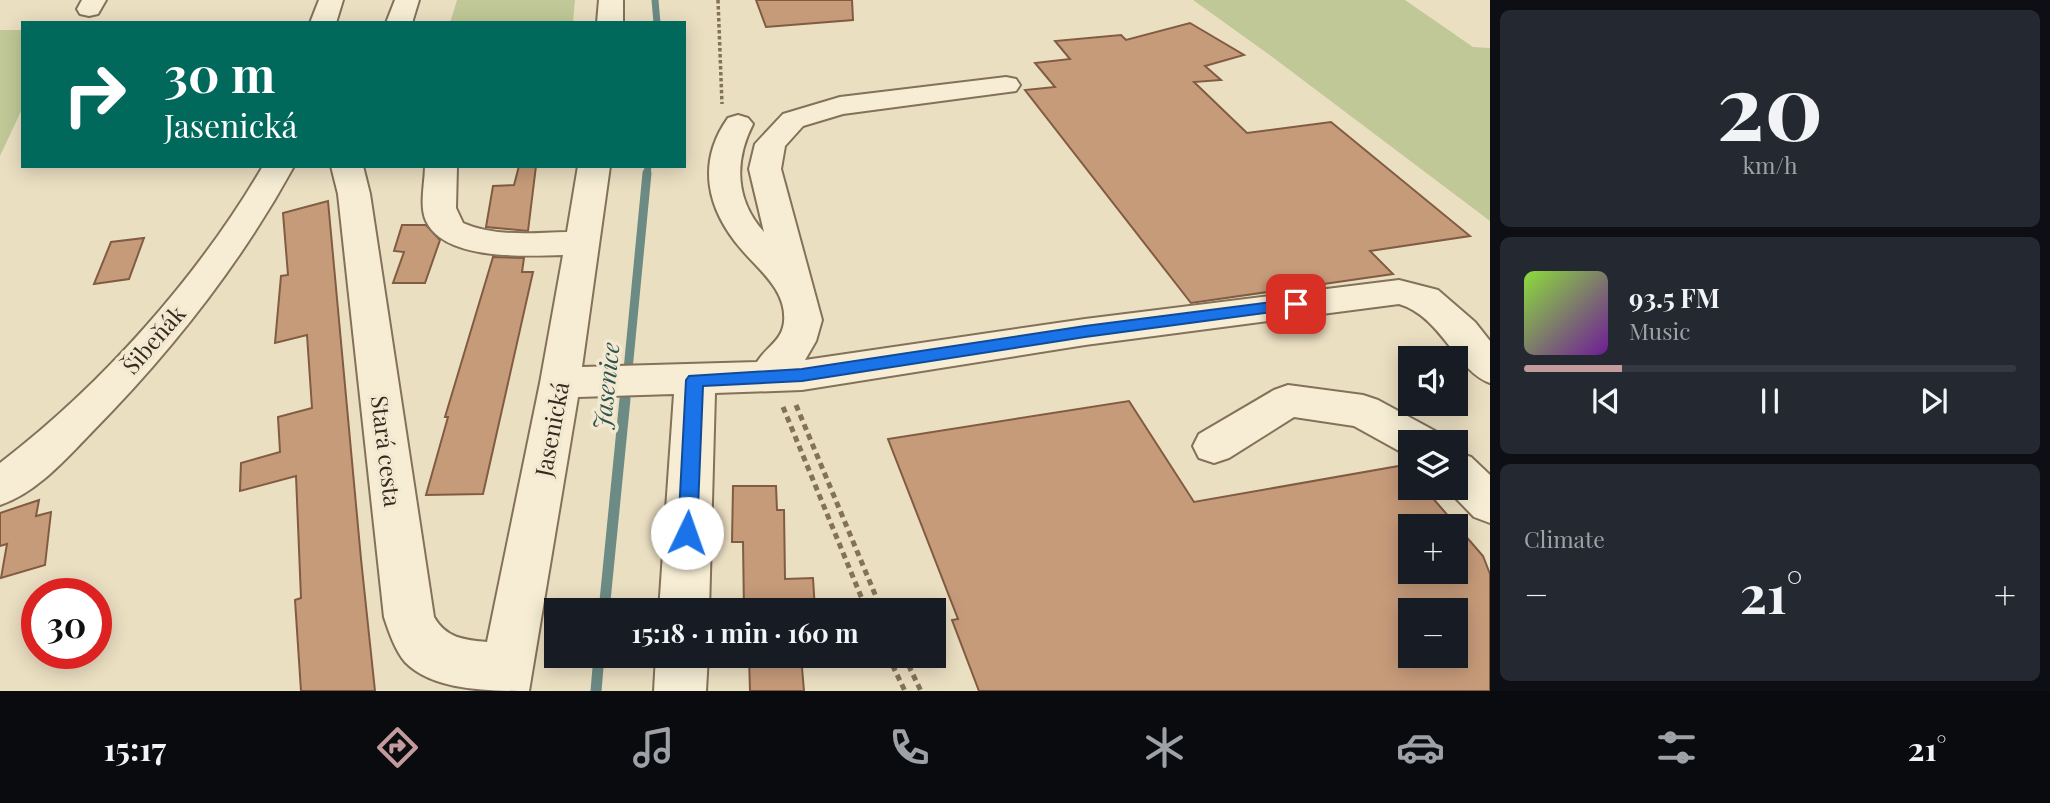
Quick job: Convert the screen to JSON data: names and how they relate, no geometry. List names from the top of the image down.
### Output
{
  "streets": {
    "street": ["Šibeňák", "Jasenická", "Stará cesta"]
  },
  "crossings": [
    ["Jasenická", "Stará cesta"]
  ],
  "water": ["Jasenice"],
  "page": {
    "tile": [
      ["20", "km/h"],
      "Climate"
    ],
    "turn": ["30 m", "Jasenická"],
    "song": ["93.5 FM", "Music"],
    "map_buttons": ["+", "−"],
    "heat": ["−", "21°", "+"],
    "limit": "30",
    "trip": "15:18 · 1 min · 160 m",
    "tabs": ["15:17", "21°"]
  }
}
